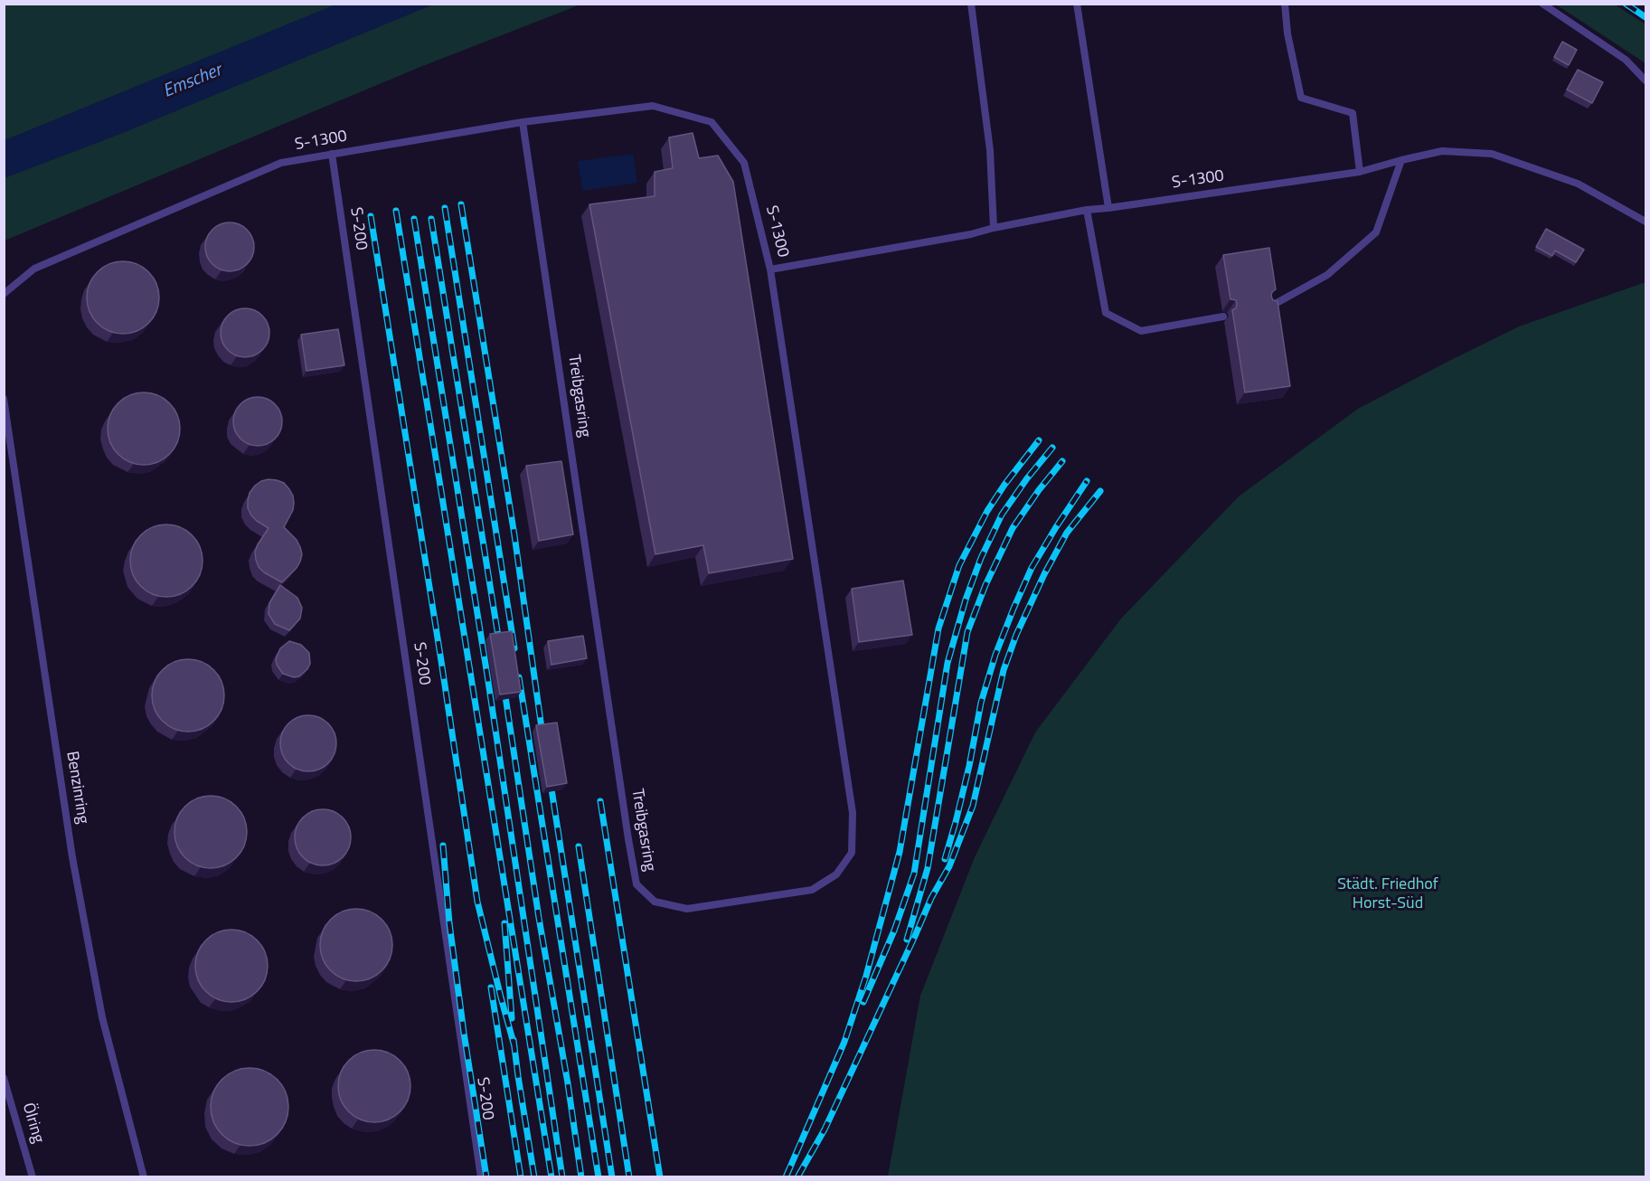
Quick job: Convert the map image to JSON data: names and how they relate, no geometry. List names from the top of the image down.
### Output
{
  "streets": {
    "lane": [
      "S-1300",
      "S-200",
      "Treibgasring",
      "Benzinring",
      "Ölring"
    ]
  },
  "crossings": [
    ["S-1300", "S-200"],
    ["S-1300", "Treibgasring"]
  ],
  "water": ["Emscher"],
  "parks": ["Städt. Friedhof Horst-Süd"]
}
